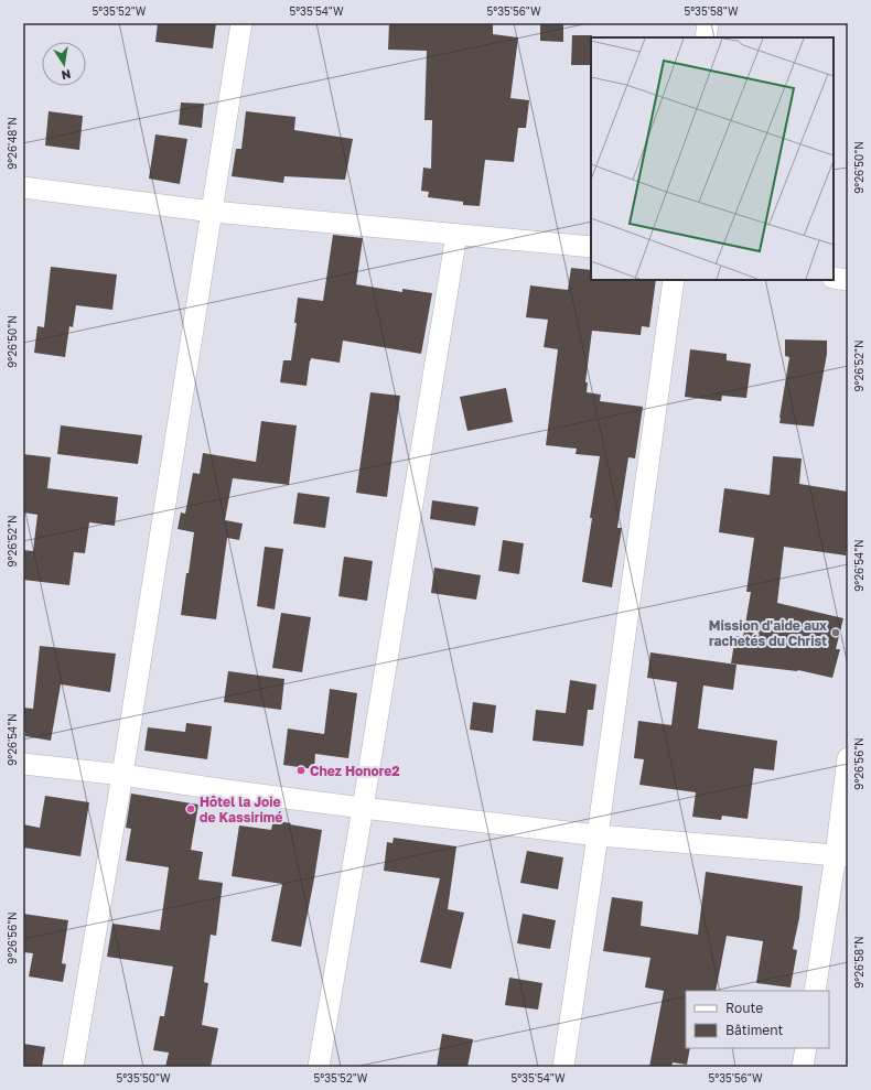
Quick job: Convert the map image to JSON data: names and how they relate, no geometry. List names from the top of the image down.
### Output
{
  "places": ["Mission d'aide aux rachetés du Christ", "Chez Honore2", "Hôtel la Joie de Kassirimé"],
  "legend": ["Route", "Bâtiment"],
  "north": "bottom",
  "coordinates": [
    "5°35'52\"W",
    "5°35'54\"W",
    "5°35'56\"W",
    "5°35'58\"W",
    "9°26'48\"N",
    "9°26'50\"N",
    "9°26'52\"N",
    "9°26'54\"N",
    "9°26'56\"N",
    "9°26'58\"N",
    "5°35'50\"W"
  ]
}
